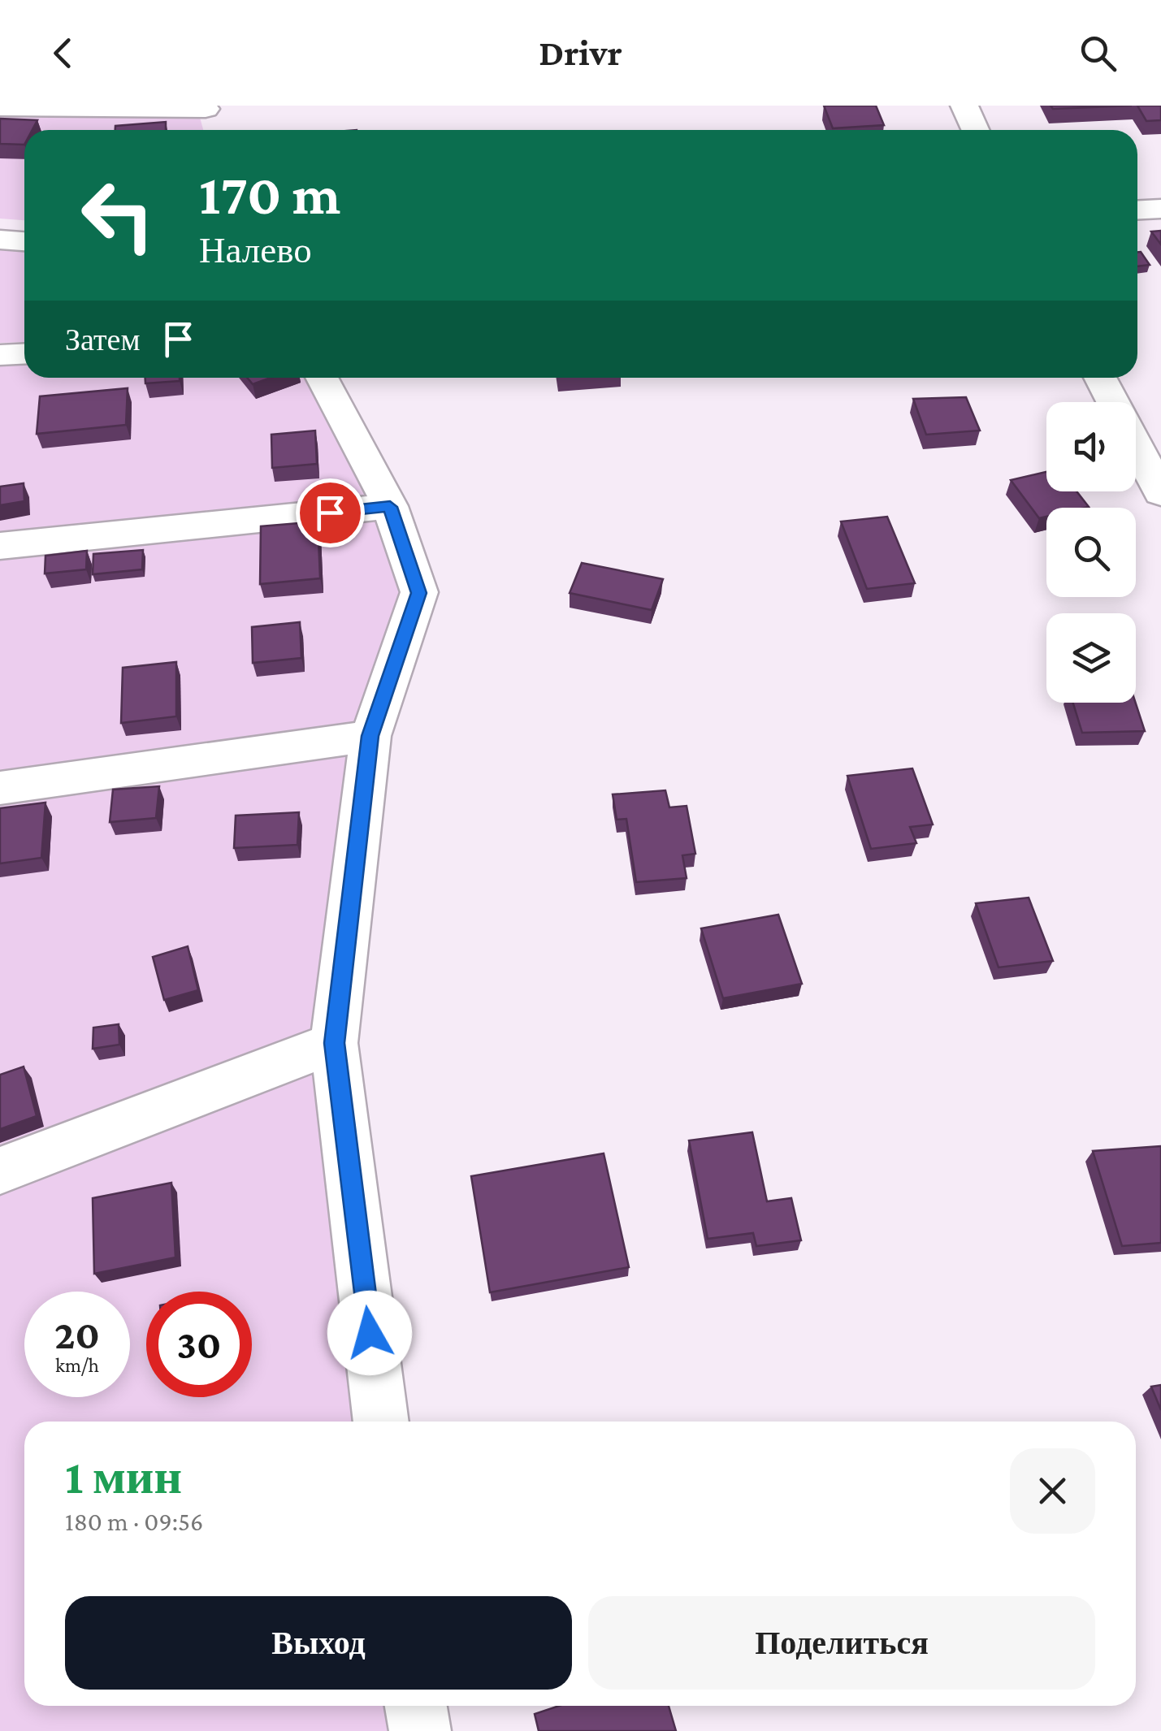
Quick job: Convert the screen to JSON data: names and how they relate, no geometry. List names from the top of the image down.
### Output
{
  "page": {
    "header": "Drivr",
    "turn": ["170 m", "Налево"],
    "then": "Затем",
    "speed": "20 km/h",
    "limit": "30",
    "heading": ["1 мин", "180 m · 09:56"],
    "buttons": ["Выход", "Поделиться"]
  }
}
